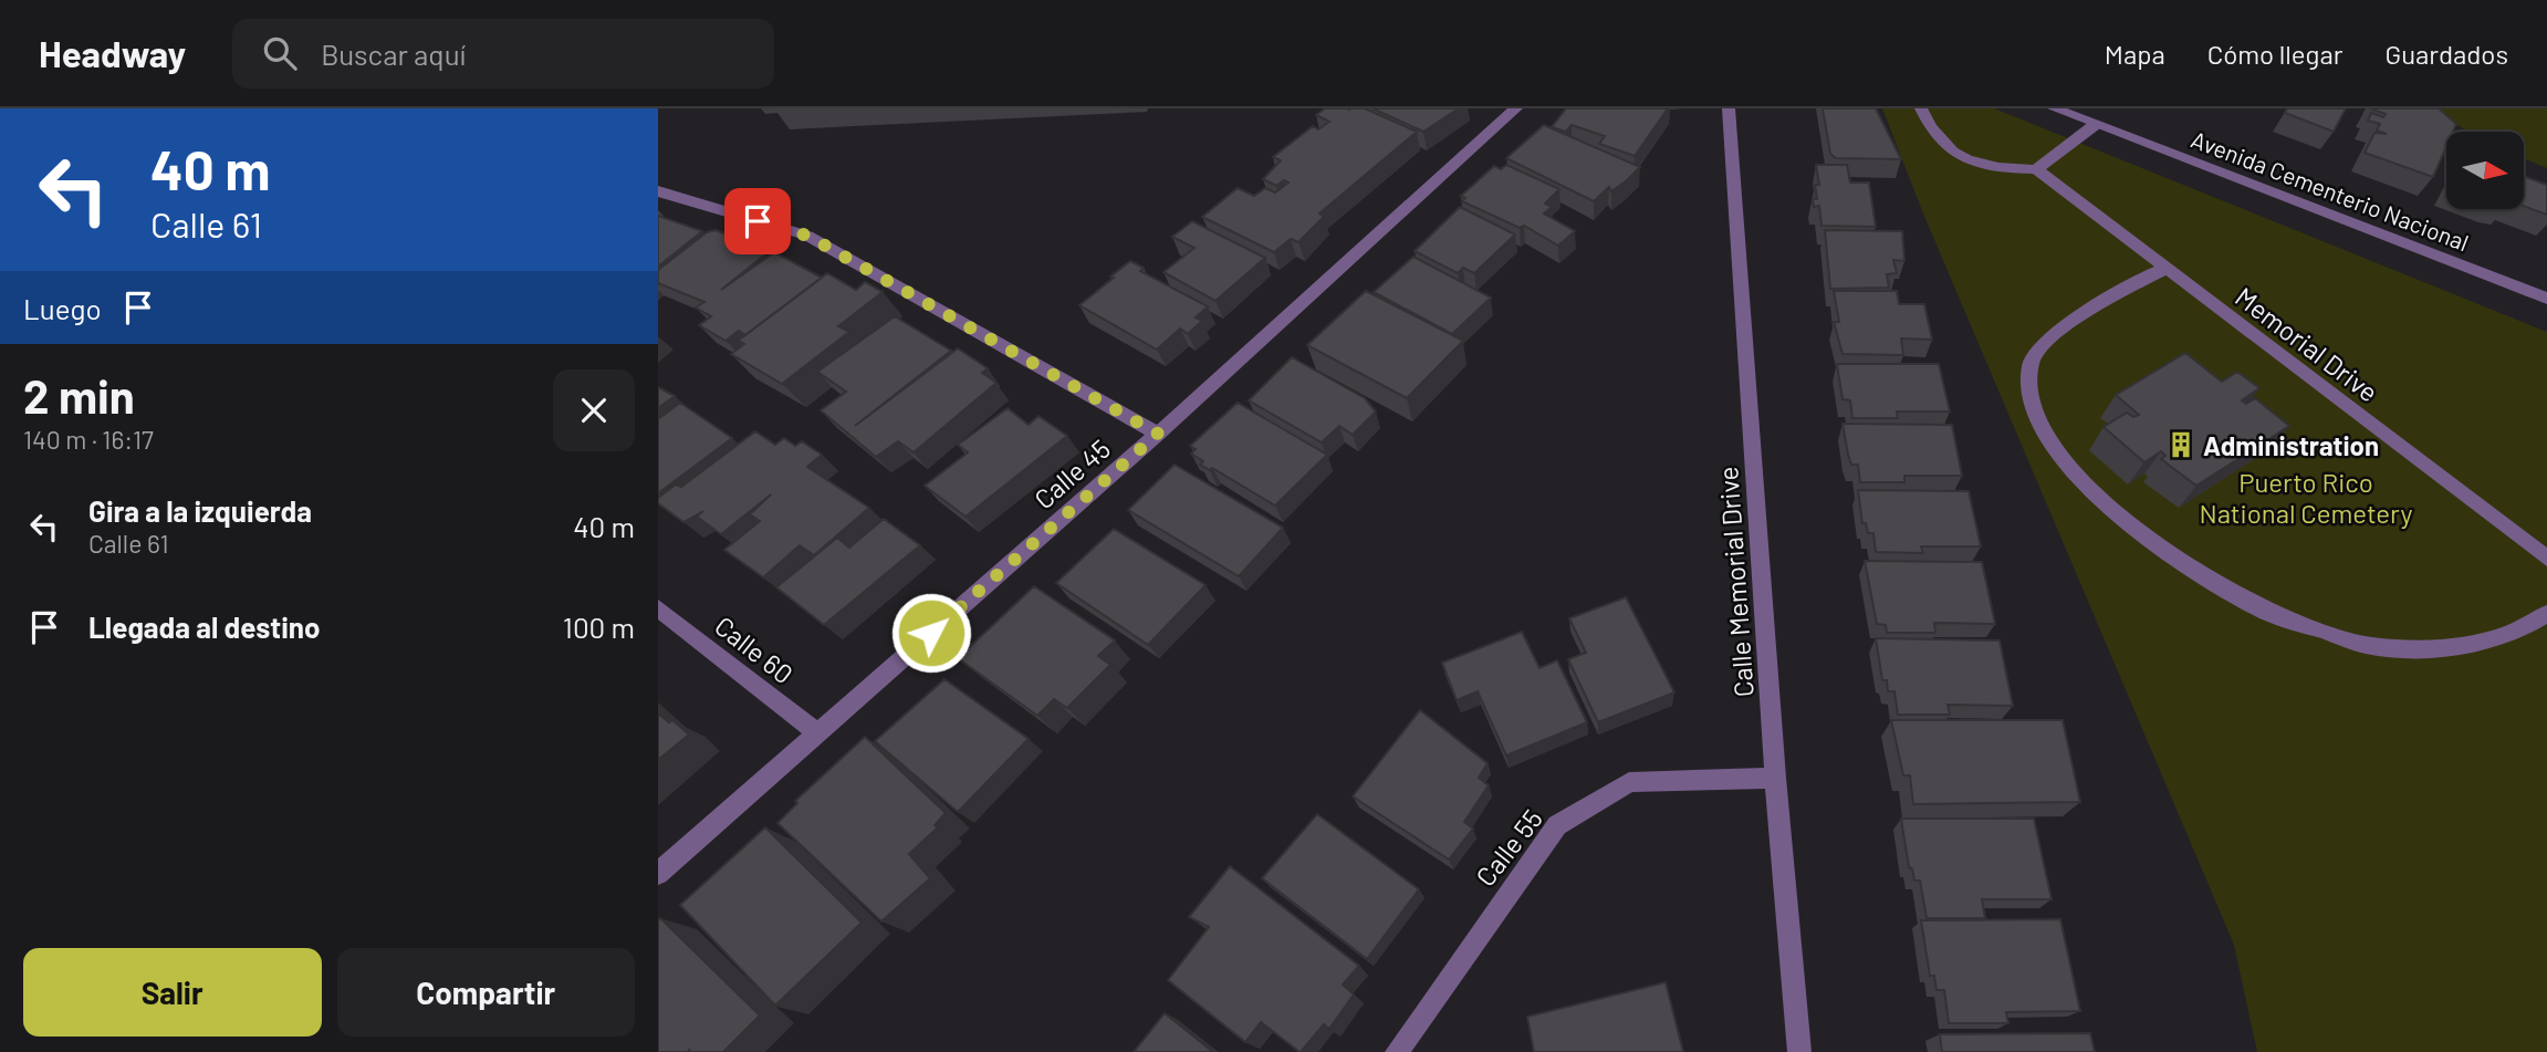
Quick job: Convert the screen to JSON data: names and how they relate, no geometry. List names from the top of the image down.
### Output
{
  "streets": {
    "street": [
      "Avenida Cementerio Nacional",
      "Memorial Drive",
      "Calle 45",
      "Calle Memorial Drive",
      "Calle 60",
      "Calle 55"
    ]
  },
  "crossings": [
    ["Calle 45", "Calle 60"],
    ["Calle Memorial Drive", "Calle 55"]
  ],
  "parks": ["Puerto Rico National Cemetery"],
  "places": {
    "building": ["Administration"]
  },
  "north": "right",
  "page": {
    "header": "Headway",
    "search": "Buscar aquí",
    "nav": ["Mapa", "Cómo llegar", "Guardados"],
    "turn": ["40 m", "Calle 61"],
    "then": "Luego",
    "heading": ["2 min", "140 m · 16:17"],
    "list": [
      {
        "name": "Gira a la izquierda",
        "note": "Calle 61",
        "value": "40 m"
      },
      {
        "name": "Llegada al destino",
        "value": "100 m"
      }
    ],
    "buttons": ["Salir", "Compartir"]
  }
}
